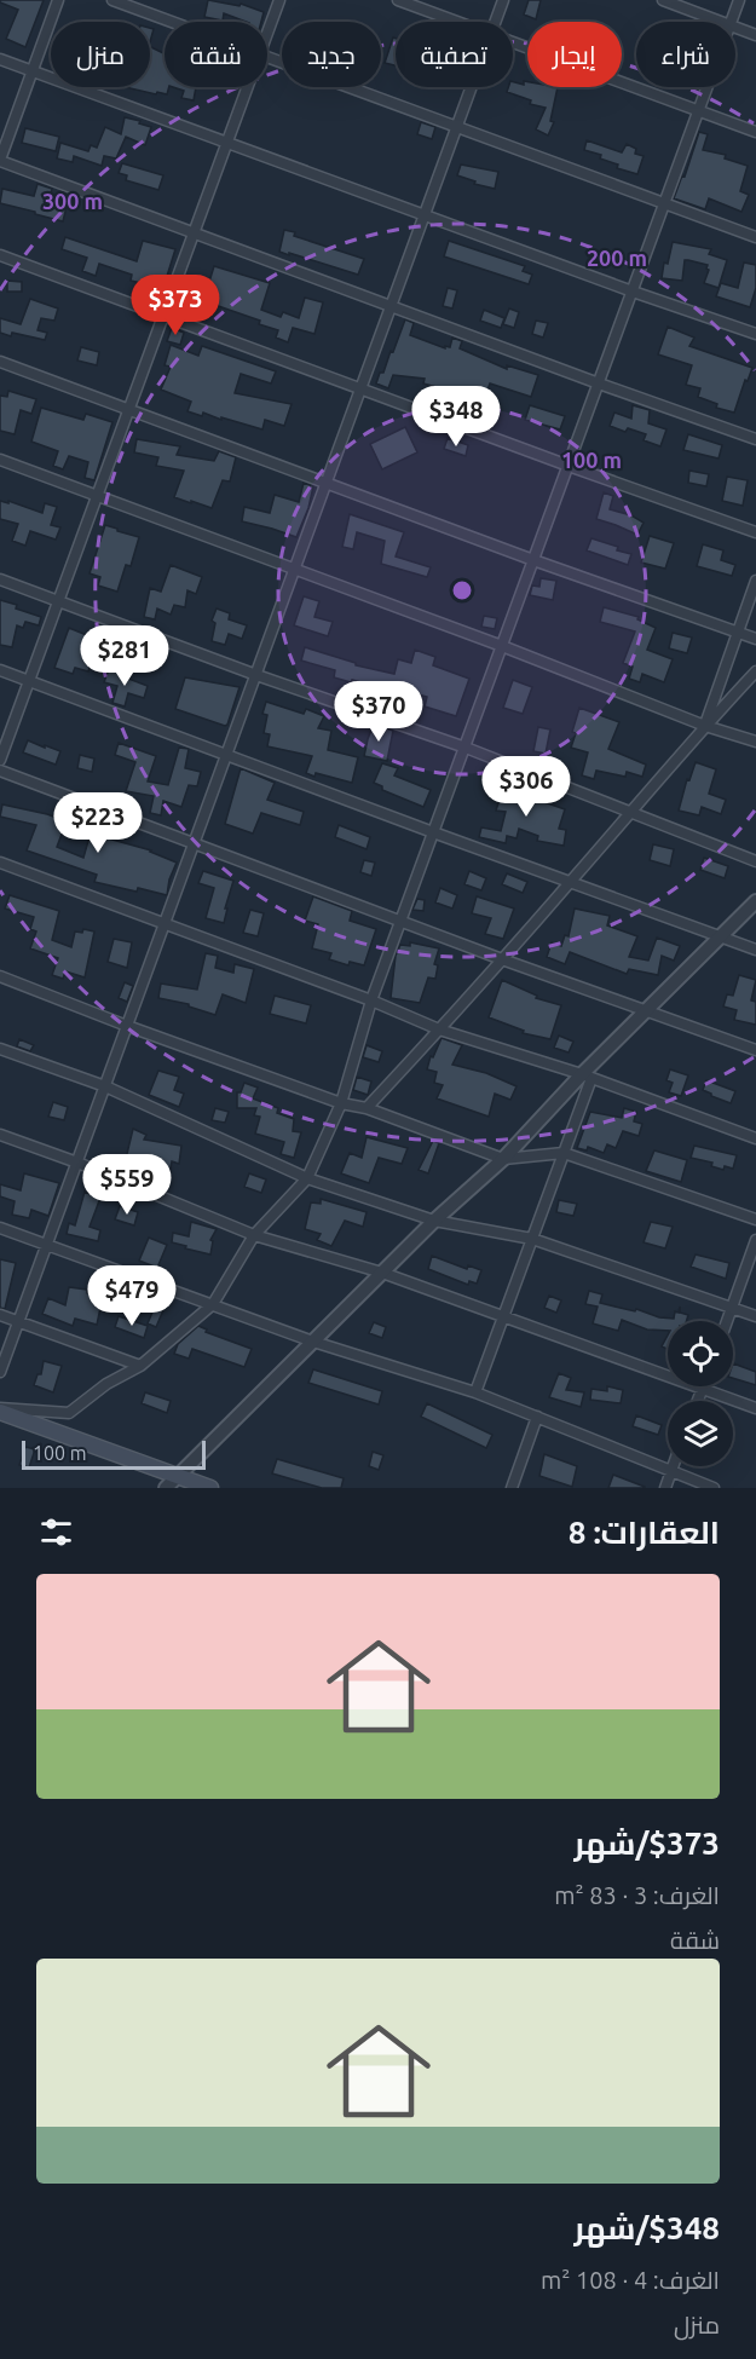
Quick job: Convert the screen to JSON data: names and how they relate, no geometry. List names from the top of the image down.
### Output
{
  "scale_bar": "100 m",
  "page": {
    "chip": [
      "شراء",
      "إيجار",
      "تصفية",
      "جديد",
      "شقة",
      "منزل"
    ],
    "price": [
      "$373",
      "$348",
      "$281",
      "$370",
      "$306",
      "$223",
      "$559",
      "$479"
    ],
    "scale": "100 m",
    "heading": "العقارات: 8",
    "list": [
      {
        "name": "$373/شهر",
        "note": "الغرف: 3 · 83 m² · شقة"
      },
      {
        "name": "$348/شهر",
        "note": "الغرف: 4 · 108 m² · منزل"
      }
    ]
  },
  "rings": ["300 m", "200 m", "100 m"]
}
